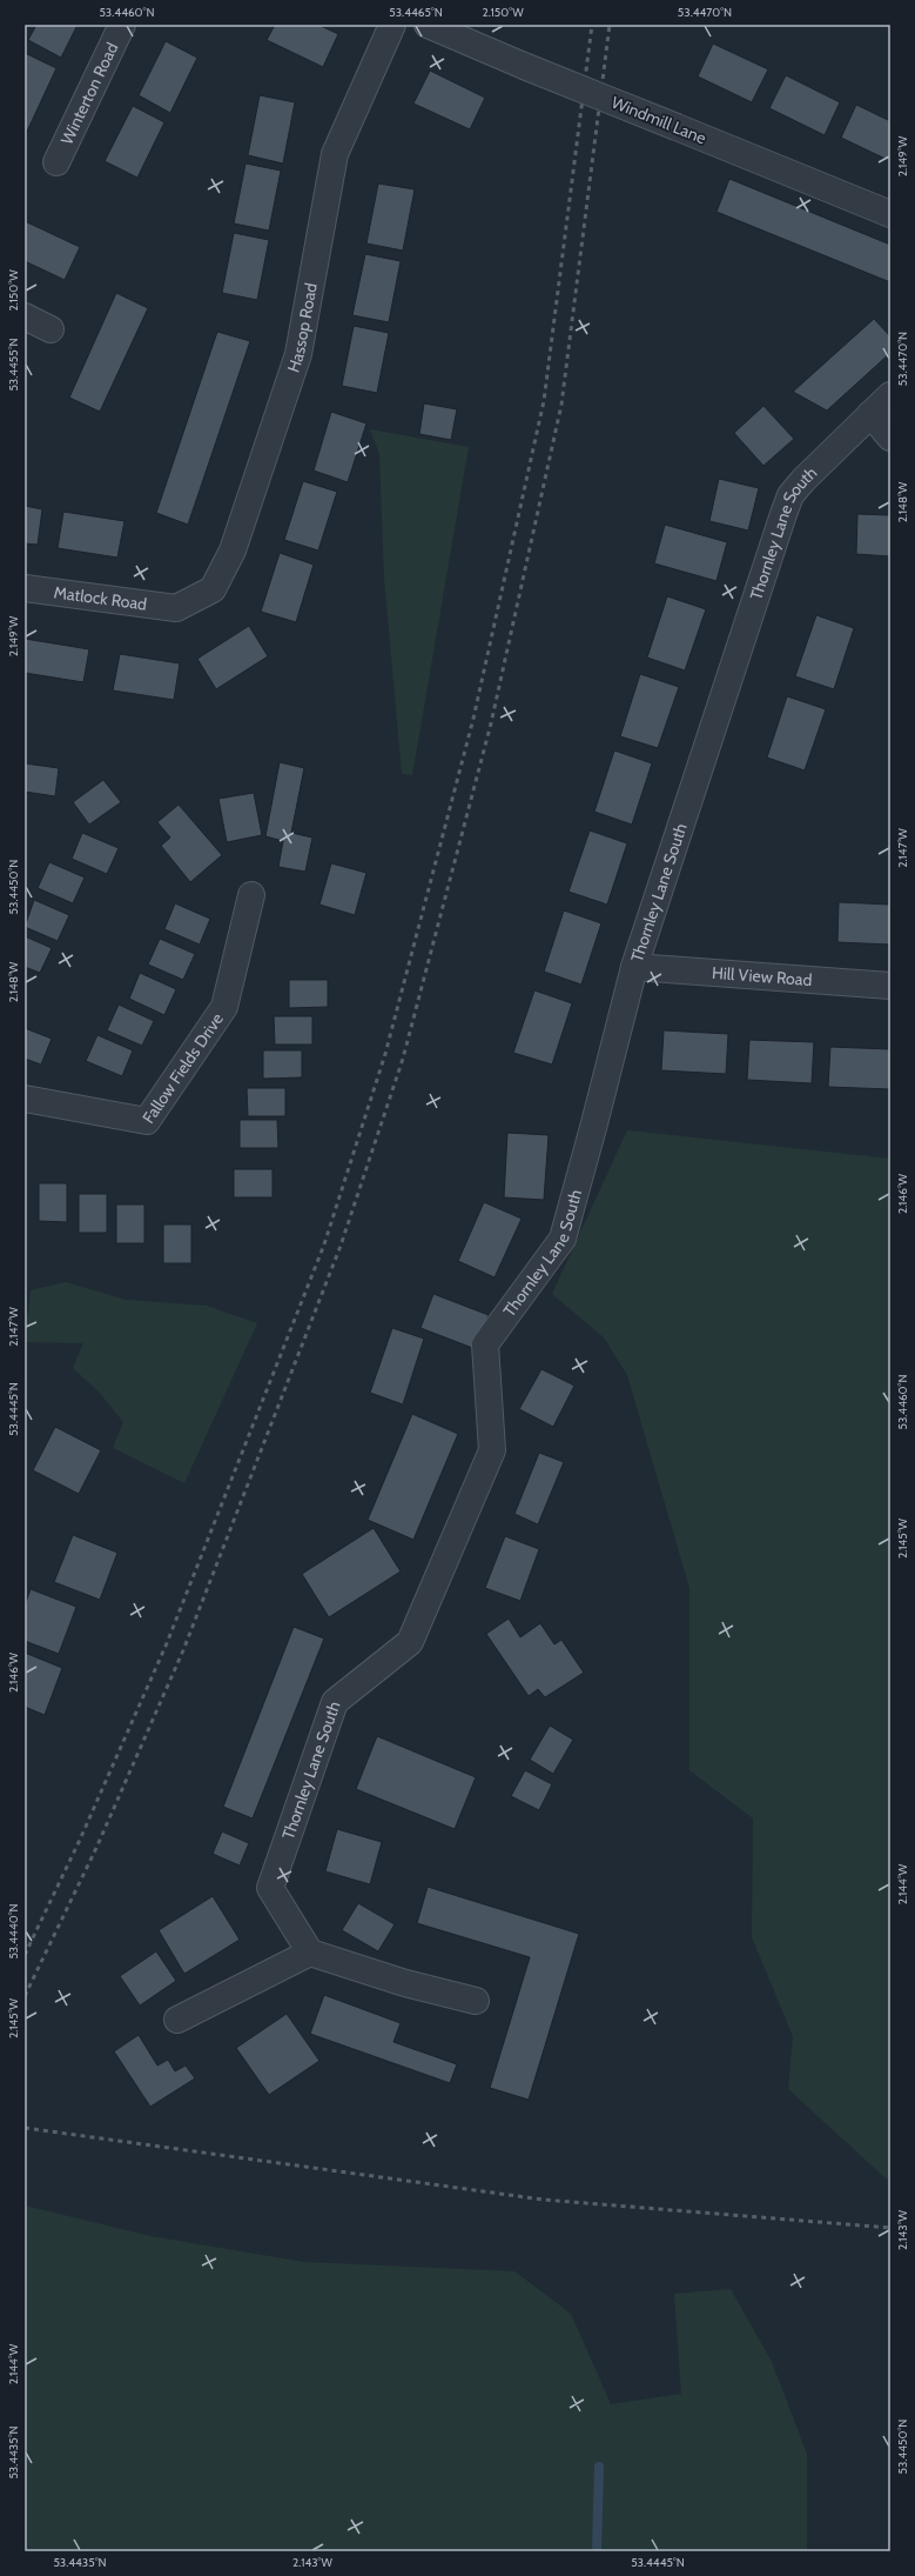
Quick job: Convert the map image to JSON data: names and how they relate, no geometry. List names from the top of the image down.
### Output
{
  "streets": {
    "street": [
      "Winterton Road",
      "Windmill Lane",
      "Hassop Road",
      "Thornley Lane South",
      "Matlock Road",
      "Hill View Road",
      "Fallow Fields Drive"
    ]
  },
  "crossings": [
    ["Hassop Road", "Matlock Road"],
    ["Thornley Lane South", "Hill View Road"]
  ],
  "coordinates": [
    "53.4460°N",
    "53.4465°N",
    "2.150°W",
    "53.4470°N",
    "2.149°W",
    "53.4455°N",
    "2.148°W",
    "2.147°W",
    "53.4450°N",
    "2.146°W",
    "53.4445°N",
    "2.145°W",
    "2.144°W",
    "53.4440°N",
    "2.143°W",
    "53.4435°N"
  ]
}
